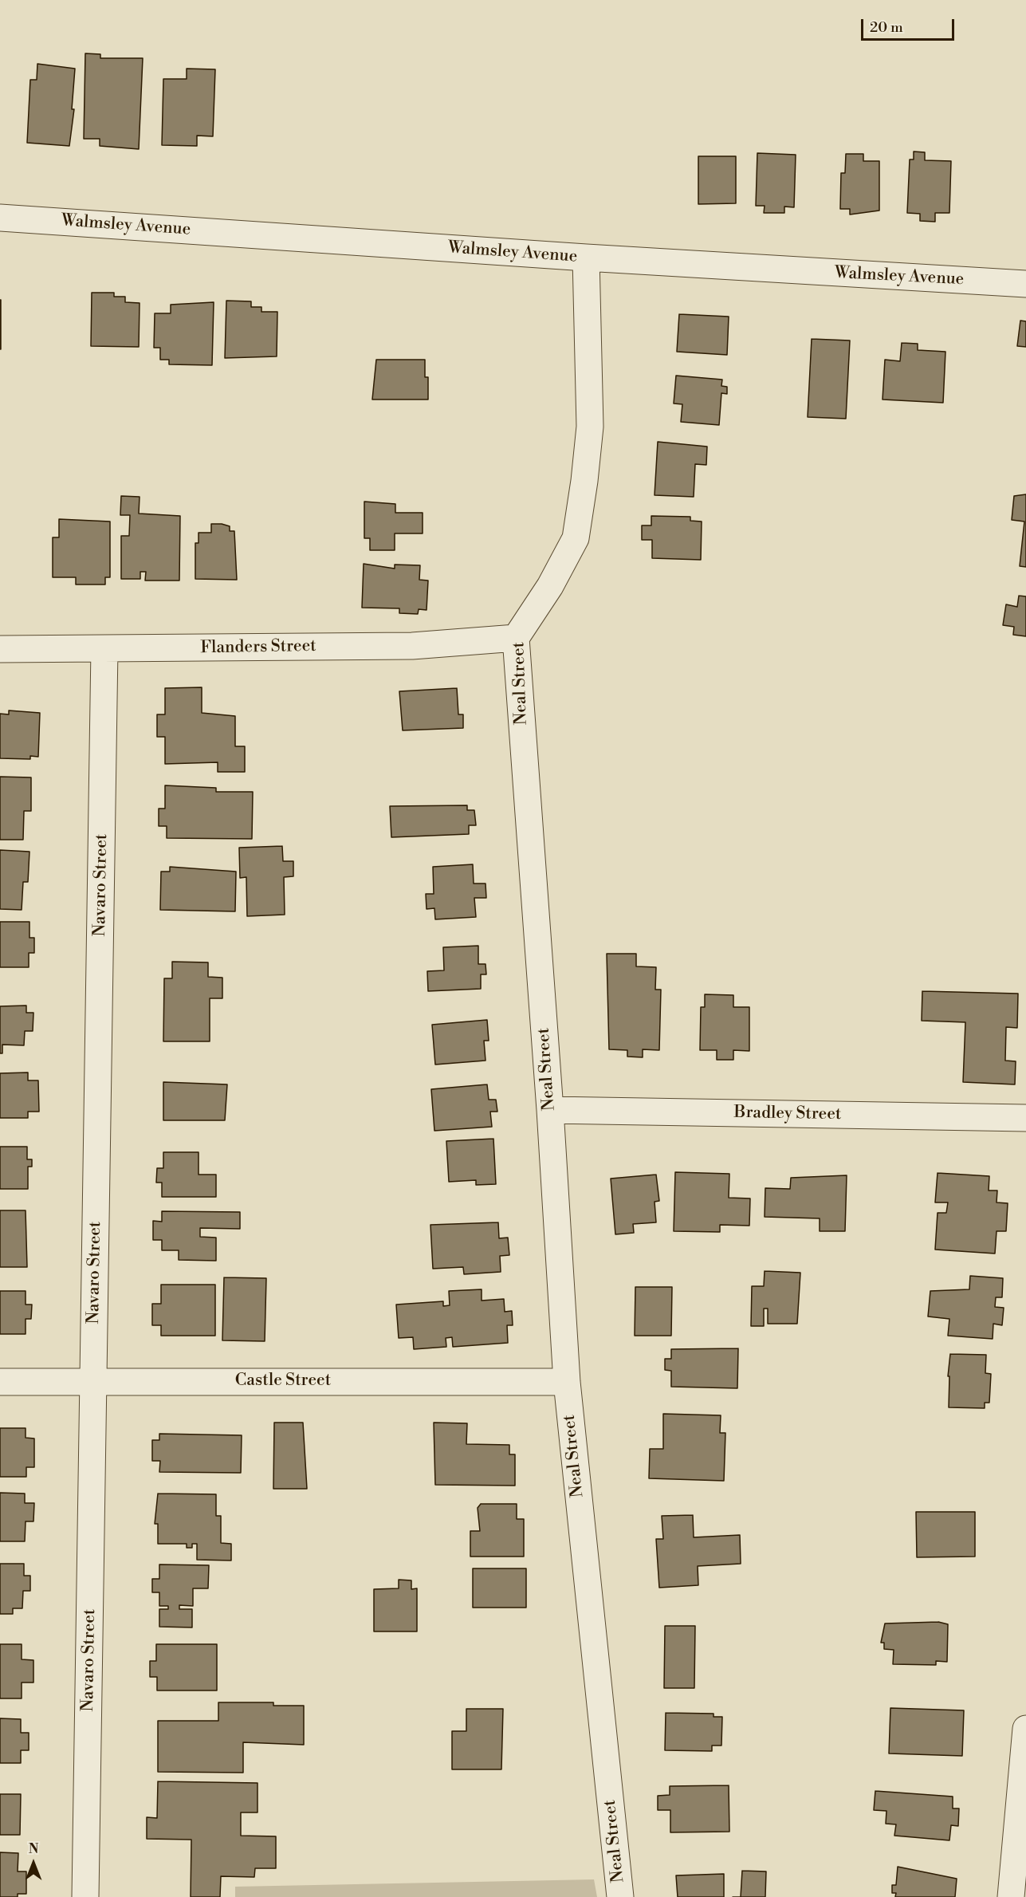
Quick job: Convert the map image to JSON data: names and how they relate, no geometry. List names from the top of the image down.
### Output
{
  "streets": {
    "street": [
      "Walmsley Avenue",
      "Flanders Street",
      "Neal Street",
      "Navaro Street",
      "Bradley Street",
      "Castle Street"
    ]
  },
  "crossings": [
    ["Walmsley Avenue", "Neal Street"],
    ["Flanders Street", "Neal Street"],
    ["Flanders Street", "Navaro Street"],
    ["Neal Street", "Bradley Street"],
    ["Neal Street", "Castle Street"],
    ["Navaro Street", "Castle Street"]
  ],
  "scale_bar": "20 m",
  "north": "top"
}
